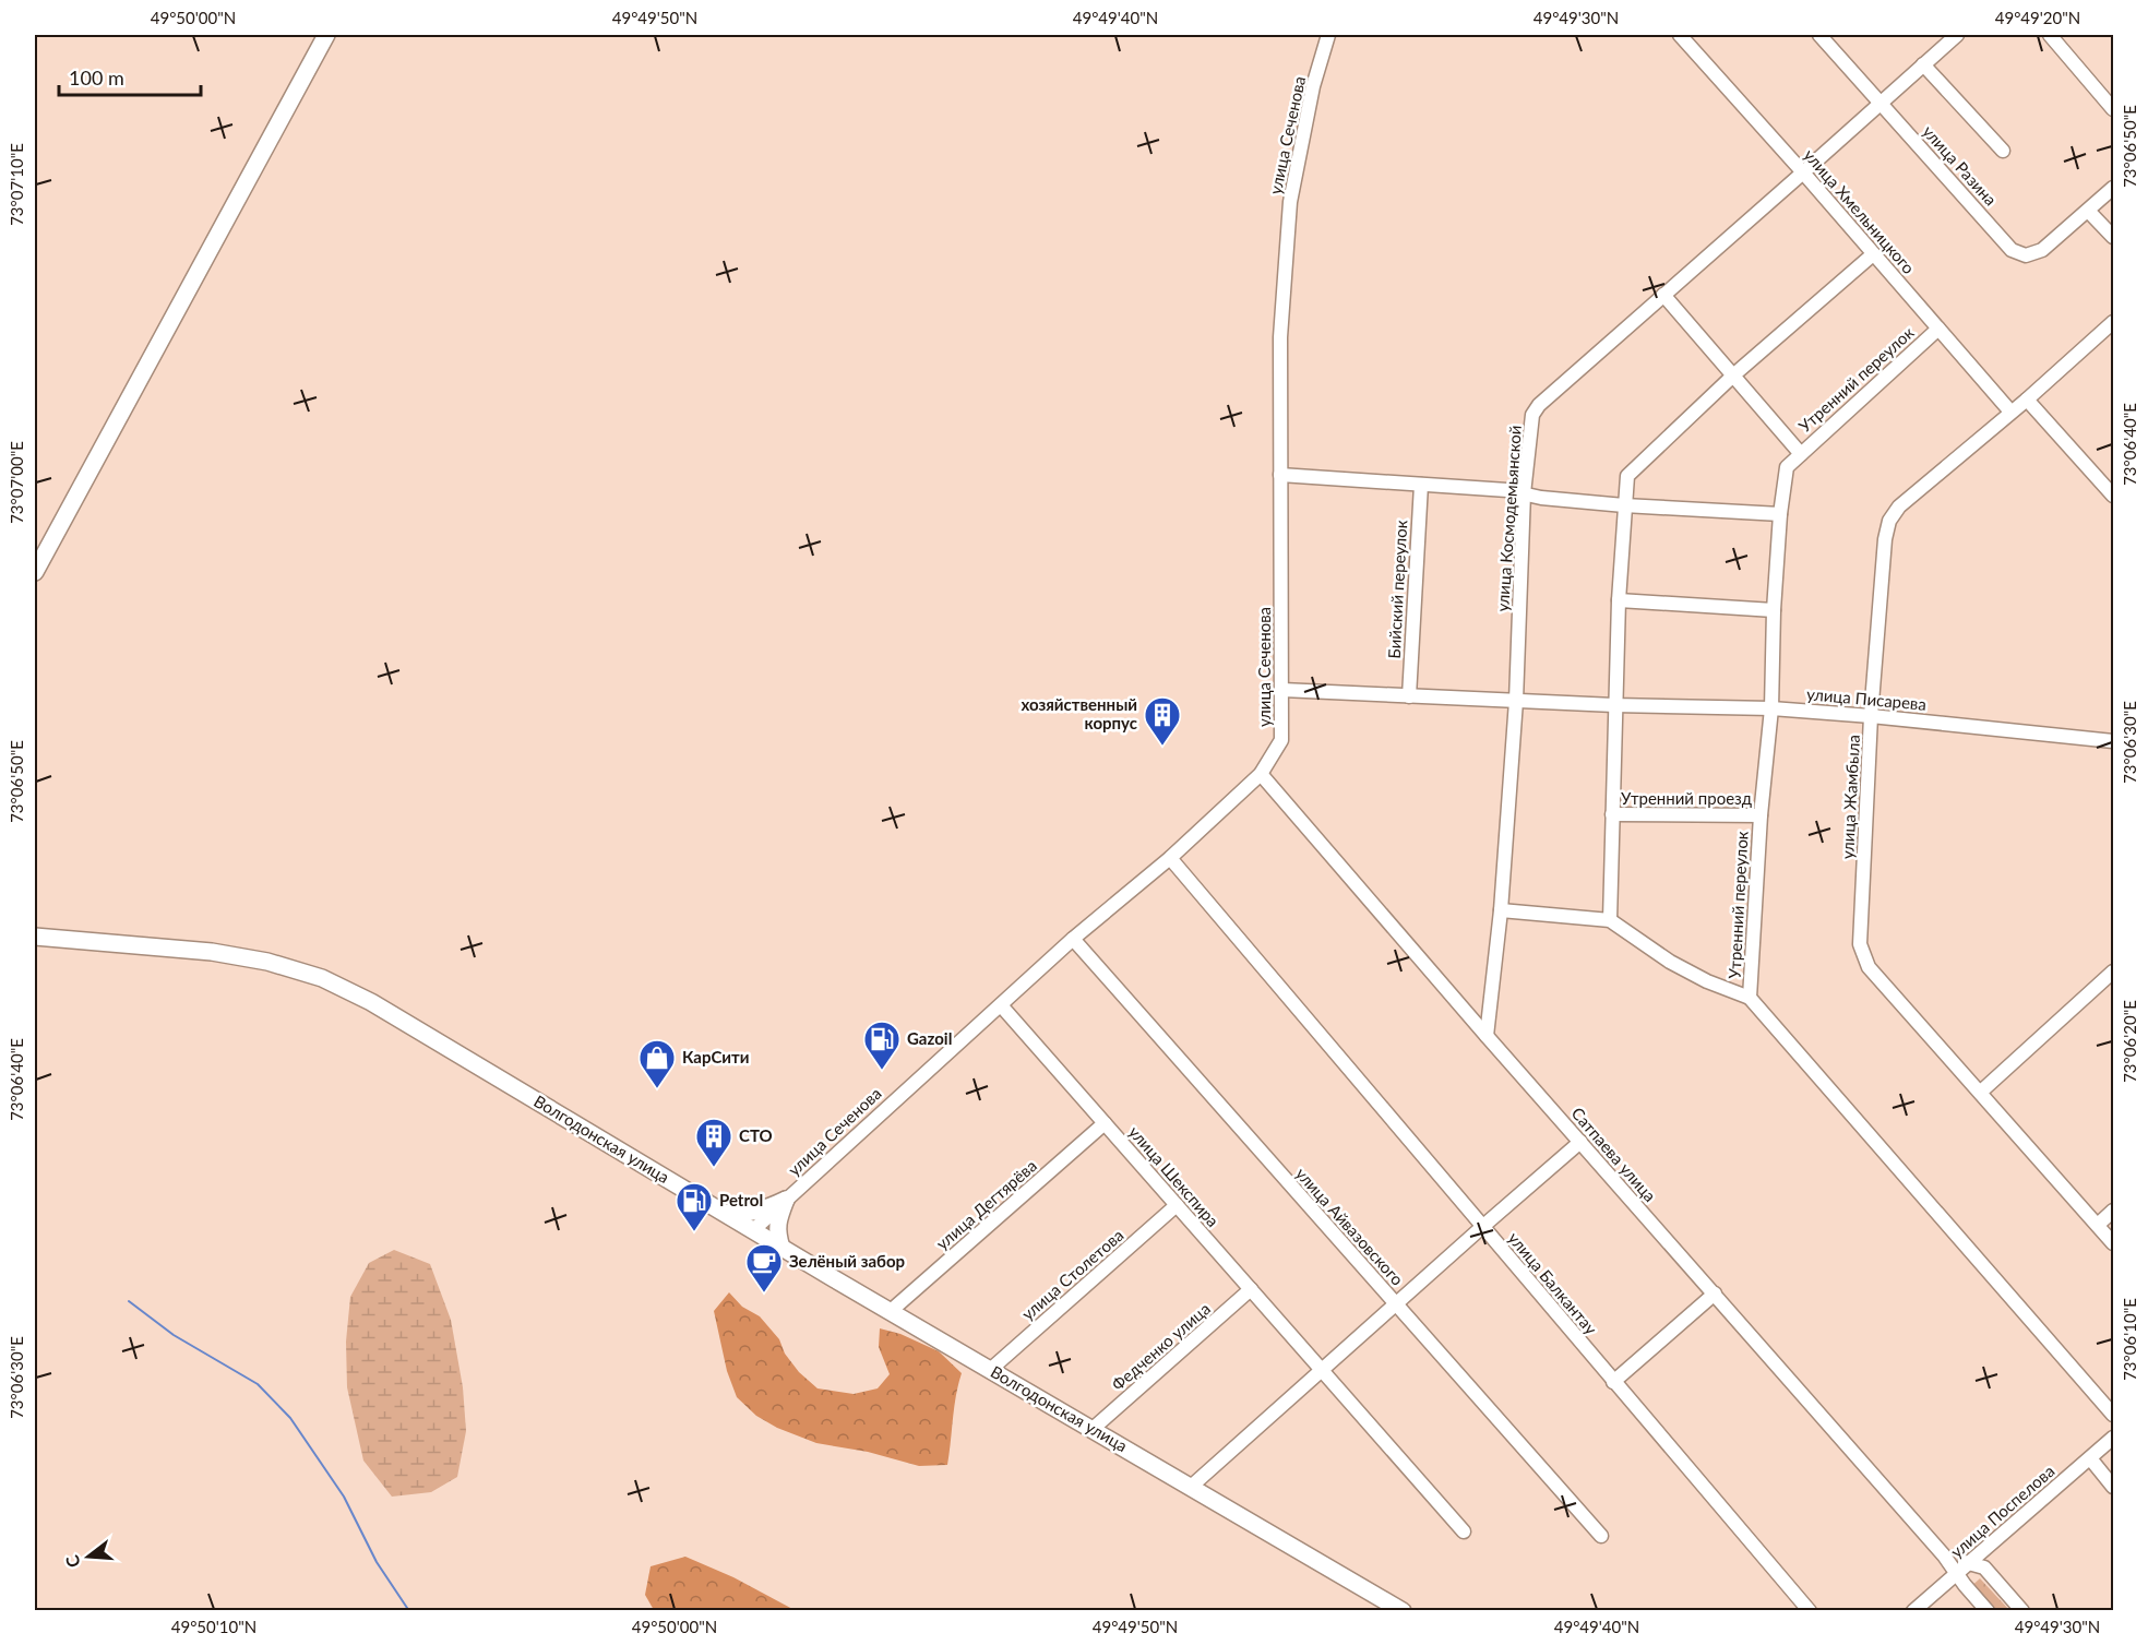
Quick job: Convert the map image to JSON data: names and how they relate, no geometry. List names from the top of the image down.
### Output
{
  "streets": {
    "main road": ["Волгодонская улица"],
    "street": [
      "улица Сеченова",
      "улица Разина",
      "улица Хмельницкого",
      "Утренний переулок",
      "улица Космодемьянской",
      "Бийский переулок",
      "улица Писарева",
      "улица Жамбыла",
      "Утренний проезд",
      "Сатпаева улица",
      "улица Шекспира",
      "улица Дегтярёва",
      "улица Айвазовского",
      "улица Столетова",
      "улица Балкантау",
      "Федченко улица",
      "улица Поспелова"
    ]
  },
  "crossings": [
    ["улица Сеченова", "улица Писарева"],
    ["улица Сеченова", "Волгодонская улица"],
    ["улица Сеченова", "Сатпаева улица"],
    ["улица Сеченова", "улица Шекспира"],
    ["улица Сеченова", "улица Айвазовского"],
    ["улица Сеченова", "улица Балкантау"],
    ["улица Разина", "улица Космодемьянской"],
    ["улица Хмельницкого", "Утренний переулок"],
    ["улица Хмельницкого", "улица Космодемьянской"],
    ["улица Хмельницкого", "улица Жамбыла"],
    ["Утренний переулок", "улица Писарева"],
    ["Утренний переулок", "Утренний проезд"],
    ["улица Космодемьянской", "улица Писарева"],
    ["улица Космодемьянской", "Сатпаева улица"],
    ["Бийский переулок", "улица Писарева"],
    ["улица Писарева", "улица Жамбыла"],
    ["Волгодонская улица", "улица Дегтярёва"],
    ["Волгодонская улица", "улица Столетова"],
    ["Волгодонская улица", "Федченко улица"],
    ["Сатпаева улица", "улица Поспелова"],
    ["улица Шекспира", "улица Дегтярёва"],
    ["улица Шекспира", "улица Столетова"],
    ["улица Шекспира", "Федченко улица"]
  ],
  "places": {
    "building": ["хозяйственный корпус", "СТО"],
    "fuel station": ["Gazoil", "Petrol"],
    "shop": ["КарСити"],
    "cafe": ["Зелёный забор"]
  },
  "scale_bar": "100 m",
  "north": "left",
  "coordinates": [
    "49°50'00\"N",
    "49°49'50\"N",
    "49°49'40\"N",
    "49°49'30\"N",
    "49°49'20\"N",
    "73°06'50\"E",
    "73°07'10\"E",
    "73°06'40\"E",
    "73°07'00\"E",
    "73°06'30\"E",
    "73°06'20\"E",
    "73°06'10\"E",
    "49°50'10\"N"
  ]
}
